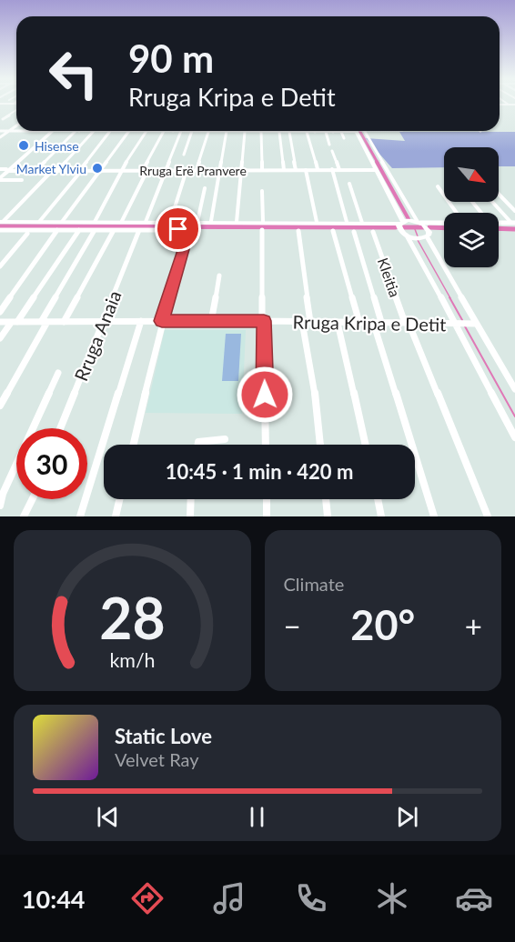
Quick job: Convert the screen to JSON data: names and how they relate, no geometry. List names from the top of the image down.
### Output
{
  "streets": {
    "street": [
      "Rruga Erë Pranvere",
      "Kleitia",
      "Rruga Kripa e Detit",
      "Rruga Anaia"
    ]
  },
  "crossings": [
    ["Kleitia", "Rruga Kripa e Detit"],
    ["Rruga Kripa e Detit", "Rruga Anaia"]
  ],
  "places": ["Hisense", "Market Ylviu"],
  "north": "bottom right",
  "page": {
    "turn": ["90 m", "Rruga Kripa e Detit"],
    "limit": "30",
    "trip": "10:45 · 1 min · 420 m",
    "tile": "Climate",
    "heat": ["−", "20°", "+"],
    "song": ["Static Love", "Velvet Ray"],
    "tabs": "10:44",
    "gauge": ["28", "km/h"]
  }
}
